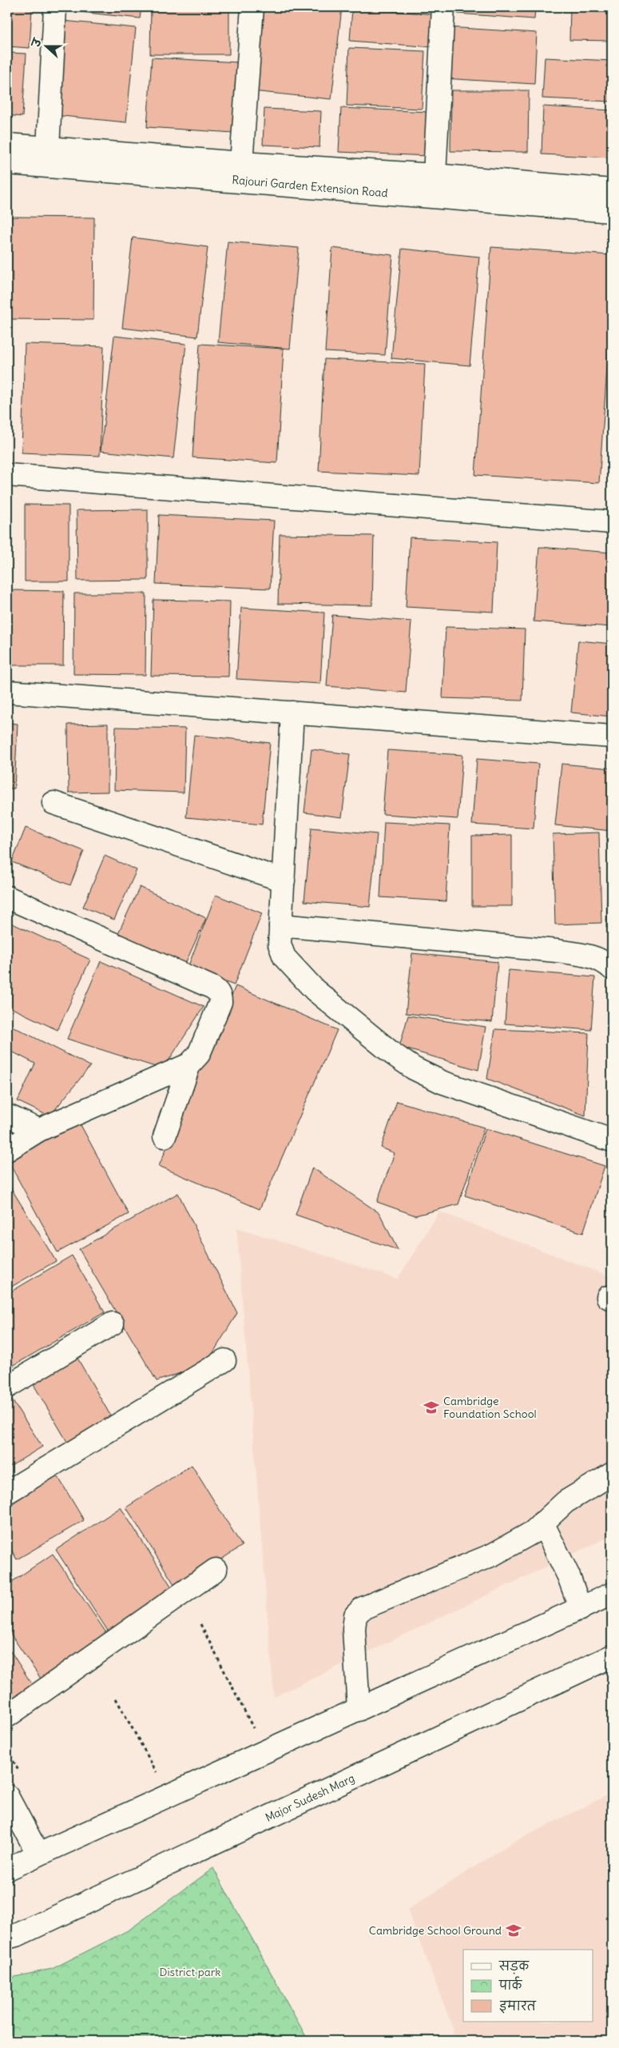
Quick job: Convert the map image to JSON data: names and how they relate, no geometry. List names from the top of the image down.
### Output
{
  "streets": {
    "street": ["Rajouri Garden Extension Road", "Major Sudesh Marg"]
  },
  "parks": ["District park"],
  "places": {
    "school or university": ["Cambridge Foundation School", "Cambridge School Ground"]
  },
  "legend": ["सड़क", "पार्क", "इमारत"],
  "north": "left"
}
